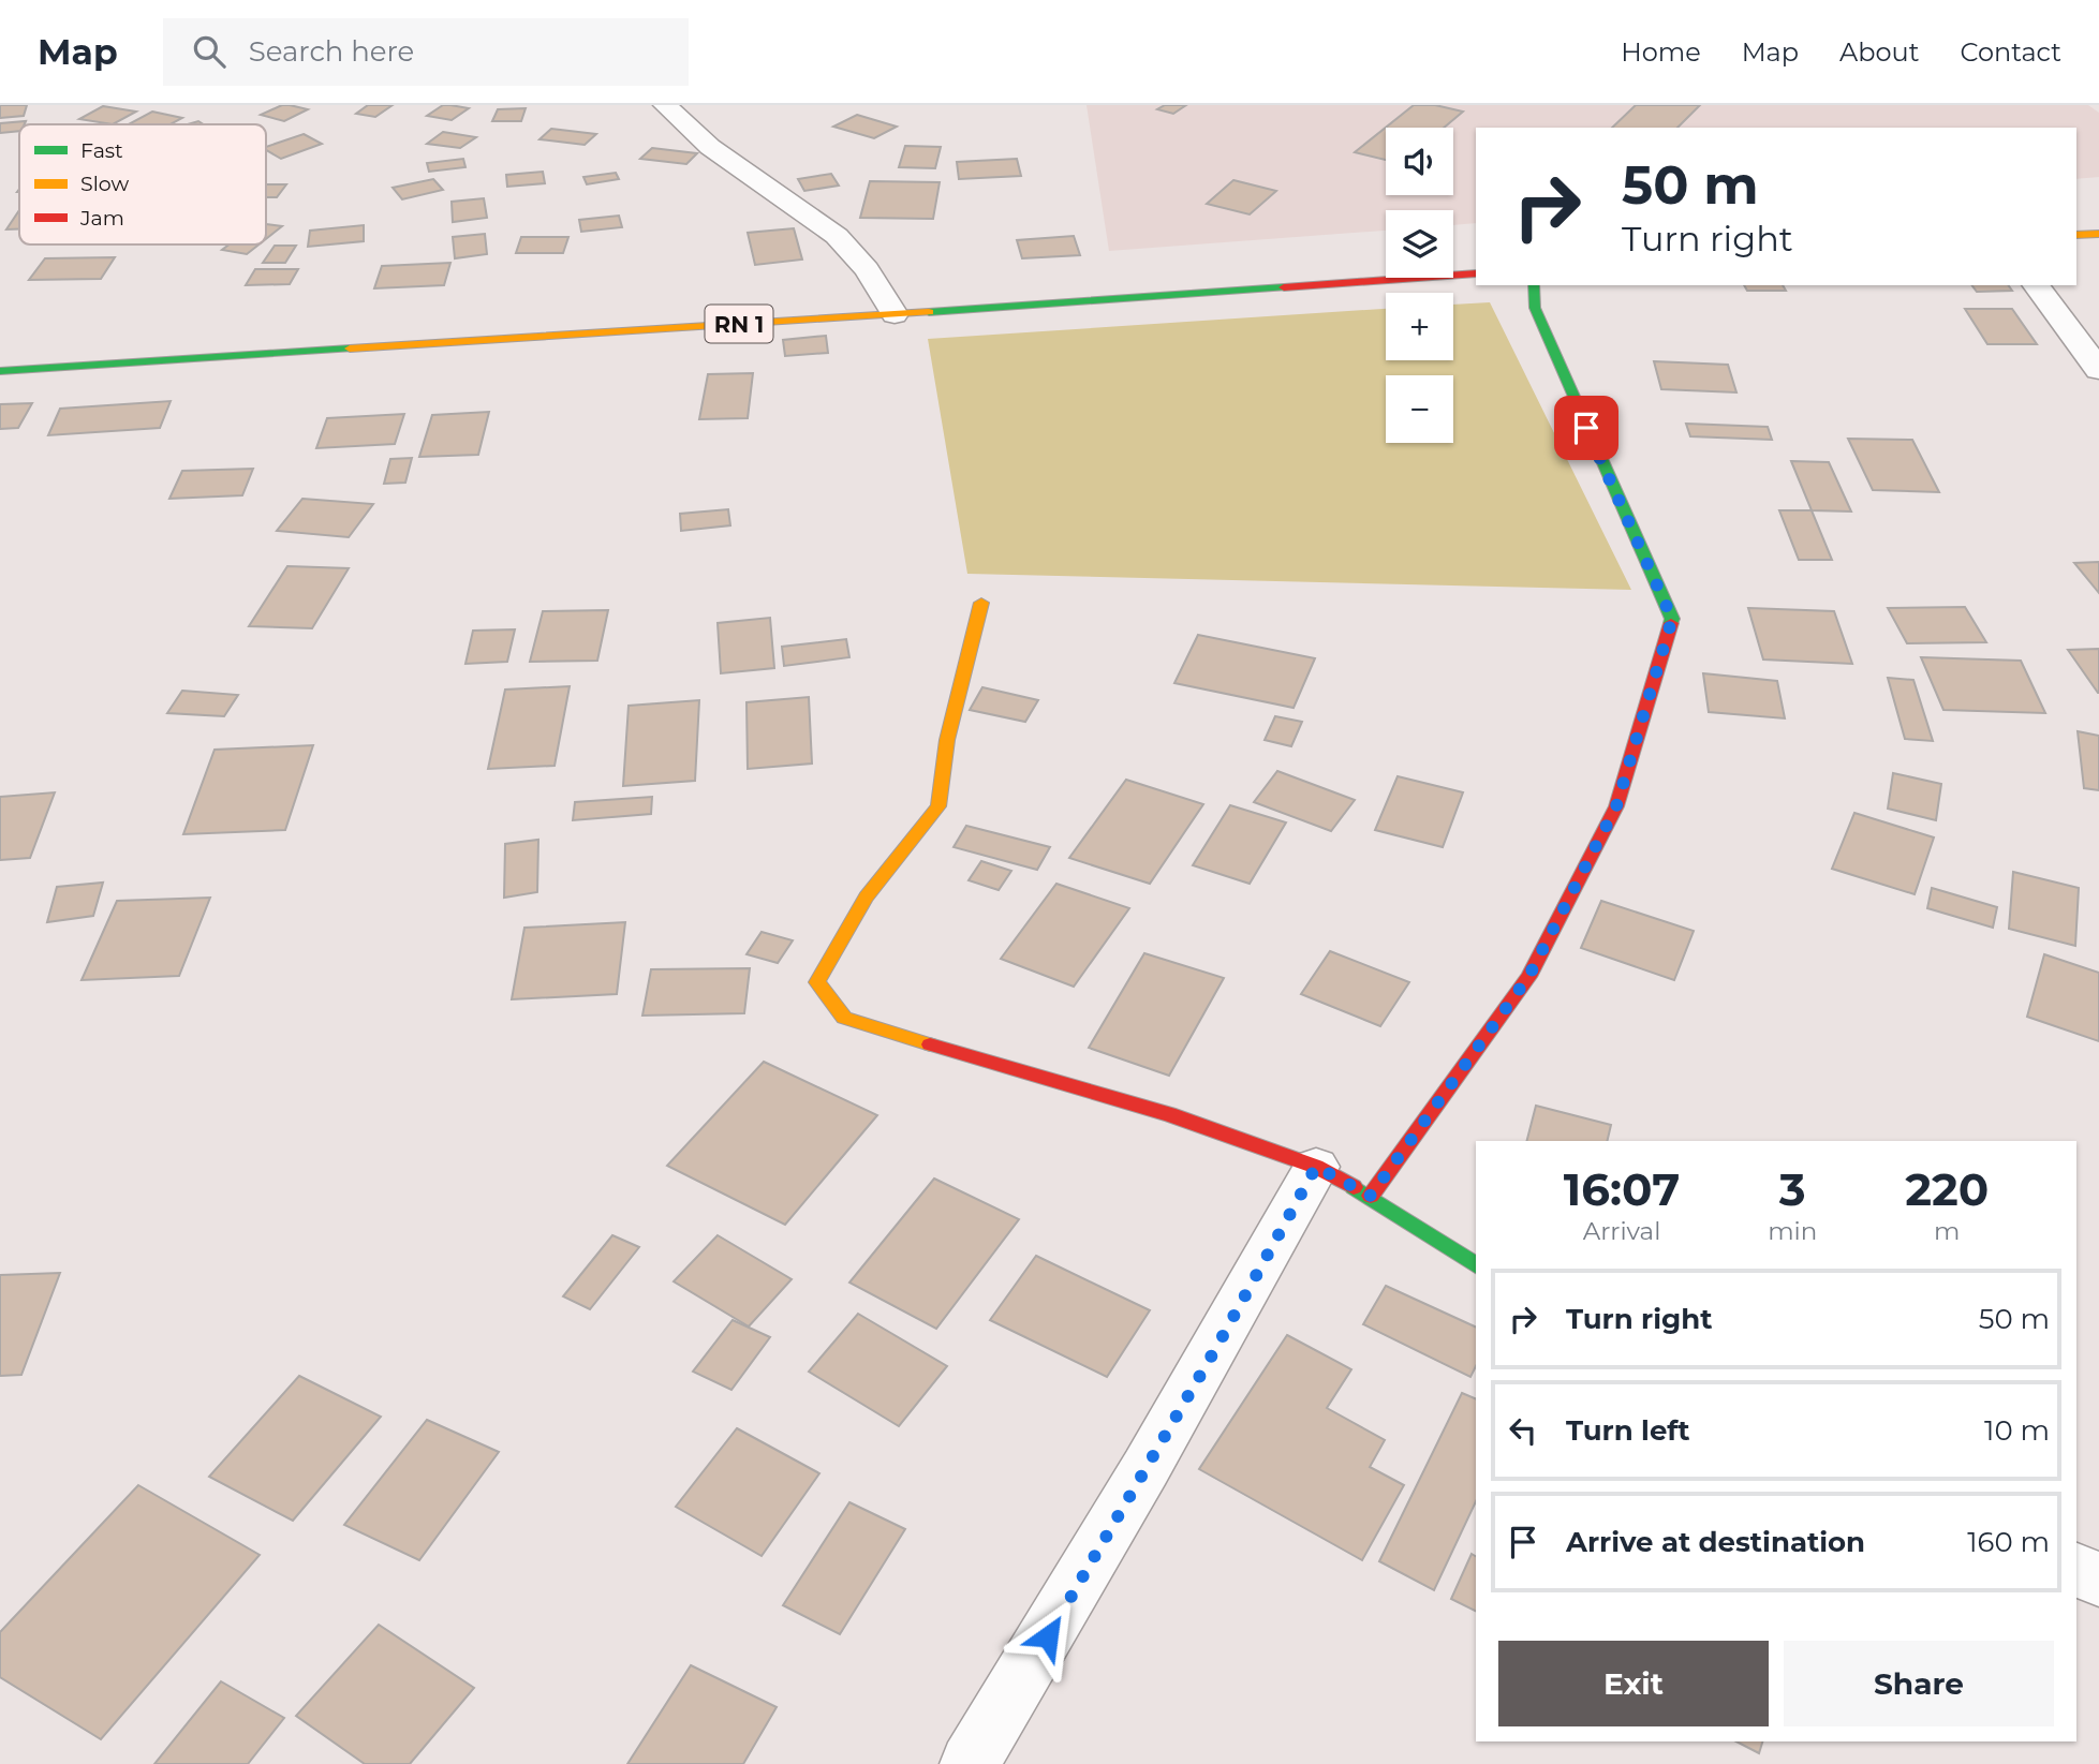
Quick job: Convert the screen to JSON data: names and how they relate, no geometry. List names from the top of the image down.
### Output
{
  "streets": {
    "street": ["RN 1"]
  },
  "legend": ["Fast", "Slow", "Jam"],
  "page": {
    "header": "Map",
    "search": "Search here",
    "nav": [
      "Home",
      "Map",
      "About",
      "Contact"
    ],
    "map_buttons": ["+", "−"],
    "turn": ["50 m", "Turn right"],
    "eta": [
      "16:07",
      "Arrival",
      "3",
      "min",
      "220",
      "m"
    ],
    "list": [
      {
        "name": "Turn right",
        "value": "50 m"
      },
      {
        "name": "Turn left",
        "value": "10 m"
      },
      {
        "name": "Arrive at destination",
        "value": "160 m"
      }
    ],
    "buttons": ["Exit", "Share"]
  }
}
